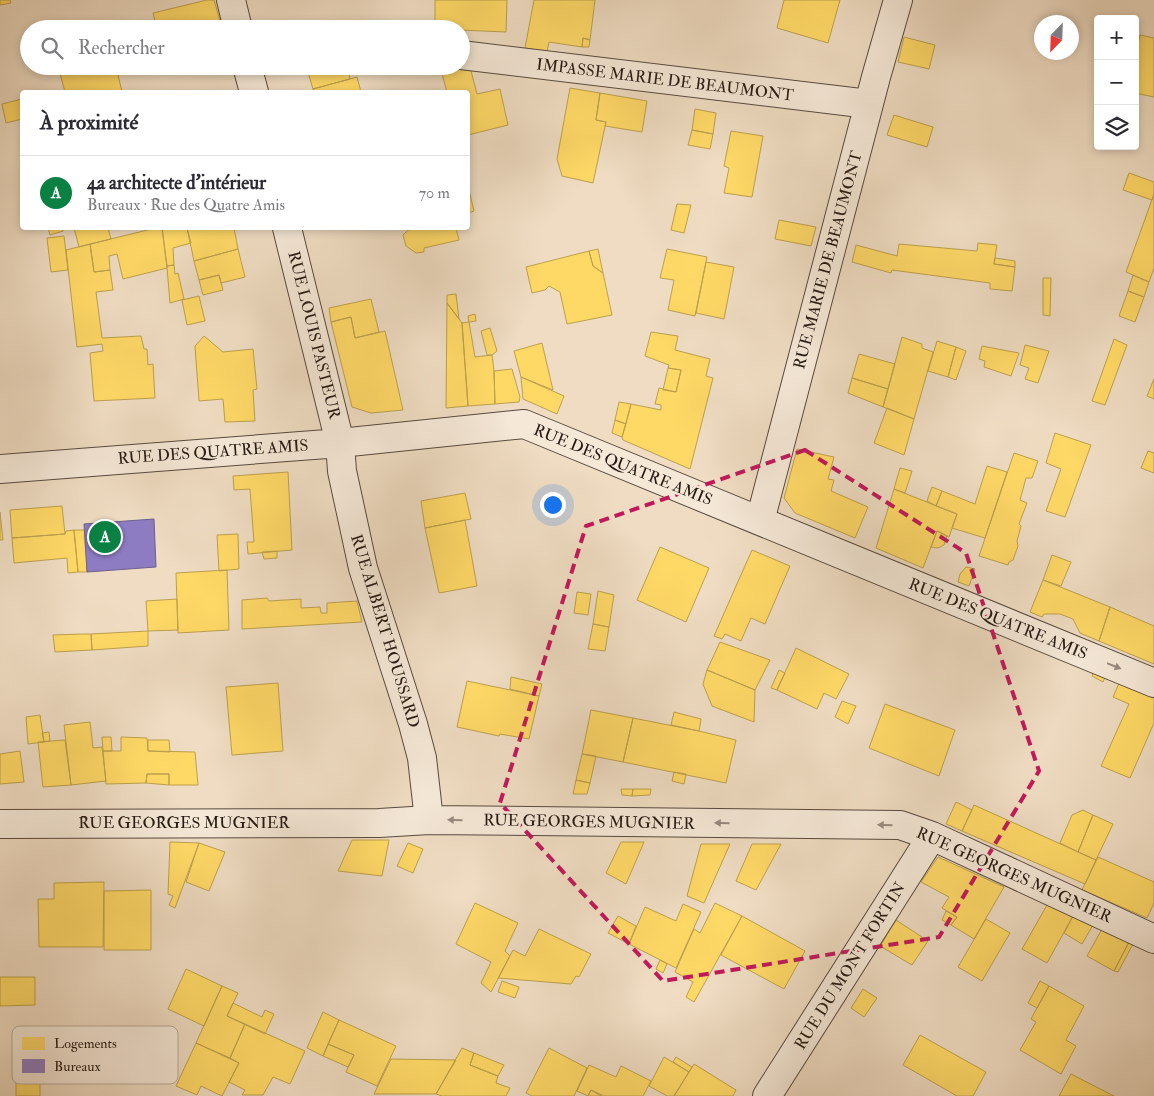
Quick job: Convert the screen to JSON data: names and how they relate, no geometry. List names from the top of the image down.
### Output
{
  "streets": {
    "street": [
      "IMPASSE MARIE DE BEAUMONT",
      "RUE MARIE DE BEAUMONT",
      "RUE LOUIS PASTEUR",
      "RUE DES QUATRE AMIS",
      "RUE ALBERT HOUSSARD",
      "RUE GEORGES MUGNIER",
      "RUE DU MONT FORTIN"
    ]
  },
  "crossings": [
    ["IMPASSE MARIE DE BEAUMONT", "RUE MARIE DE BEAUMONT"],
    ["RUE MARIE DE BEAUMONT", "RUE DES QUATRE AMIS"],
    ["RUE LOUIS PASTEUR", "RUE DES QUATRE AMIS"],
    ["RUE LOUIS PASTEUR", "RUE ALBERT HOUSSARD"],
    ["RUE DES QUATRE AMIS", "RUE ALBERT HOUSSARD"],
    ["RUE ALBERT HOUSSARD", "RUE GEORGES MUGNIER"],
    ["RUE GEORGES MUGNIER", "RUE DU MONT FORTIN"]
  ],
  "one_way": ["RUE DES QUATRE AMIS", "RUE GEORGES MUGNIER"],
  "legend": ["Logements", "Bureaux"],
  "north": "bottom left",
  "page": {
    "map_buttons": ["+", "−"],
    "search": "Rechercher",
    "heading": "À proximité",
    "list": [
      {
        "mark": "A",
        "name": "4a architecte d'intérieur",
        "note": "Bureaux · Rue des Quatre Amis",
        "value": "70 m"
      }
    ],
    "pins": "A"
  }
}
